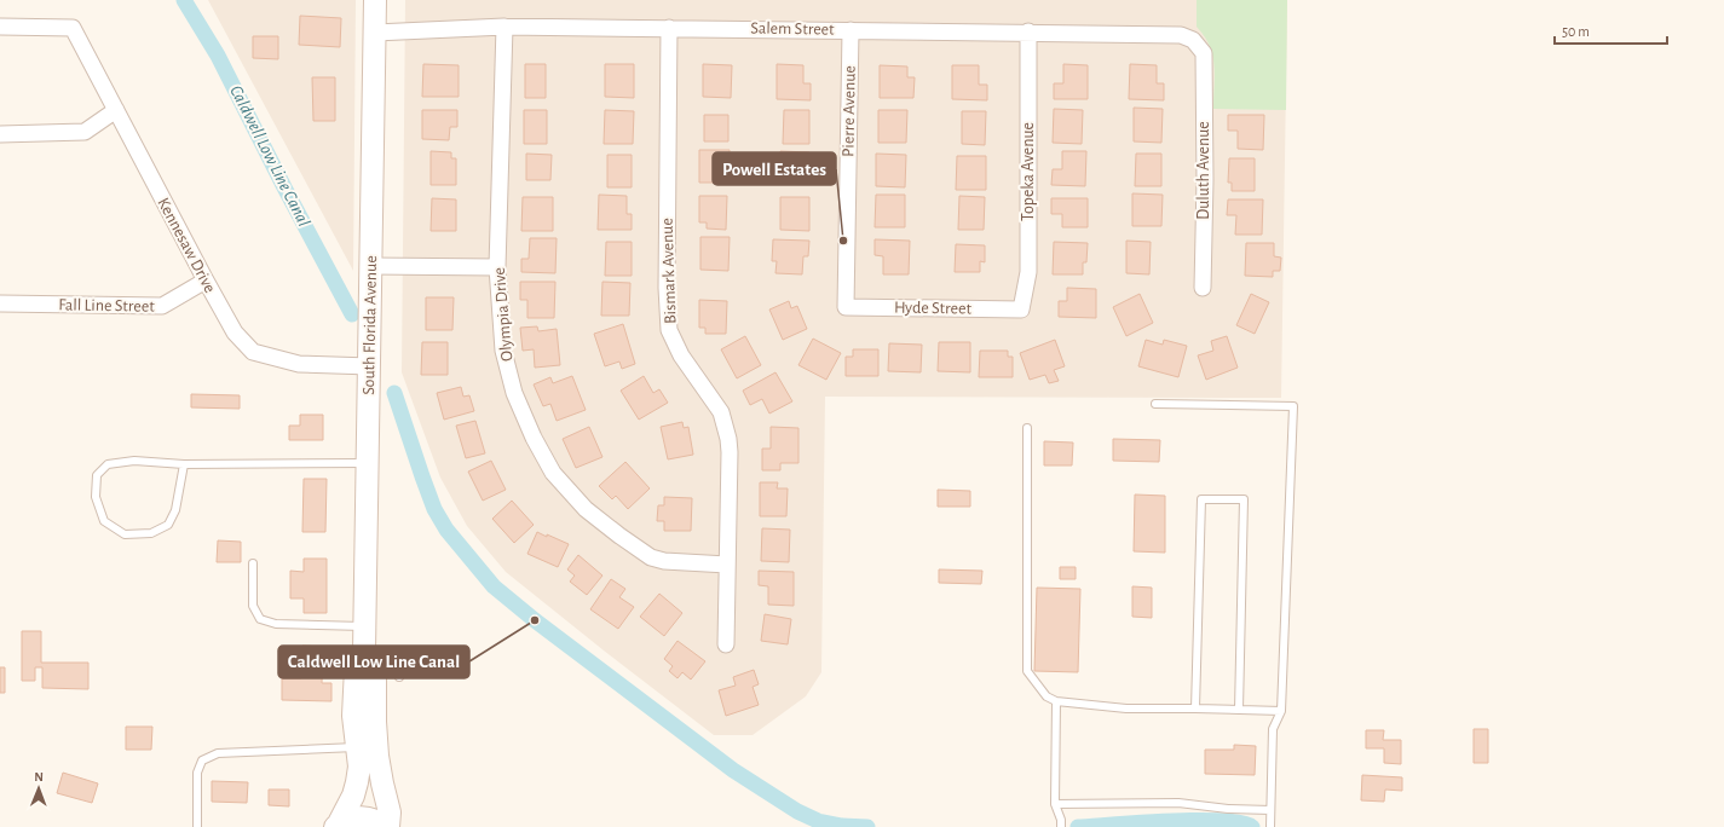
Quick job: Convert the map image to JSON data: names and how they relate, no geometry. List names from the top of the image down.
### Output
{
  "streets": {
    "street": [
      "Salem Street",
      "Pierre Avenue",
      "Duluth Avenue",
      "Topeka Avenue",
      "Kennesaw Drive",
      "Bismark Avenue",
      "Fall Line Street",
      "Hyde Street",
      "Olympia Drive",
      "South Florida Avenue"
    ]
  },
  "crossings": [
    ["Salem Street", "Pierre Avenue"],
    ["Salem Street", "Duluth Avenue"],
    ["Salem Street", "Topeka Avenue"],
    ["Salem Street", "Bismark Avenue"],
    ["Salem Street", "Olympia Drive"],
    ["Salem Street", "South Florida Avenue"],
    ["Pierre Avenue", "Hyde Street"],
    ["Topeka Avenue", "Hyde Street"],
    ["Kennesaw Drive", "Fall Line Street"],
    ["Kennesaw Drive", "South Florida Avenue"],
    ["Bismark Avenue", "Olympia Drive"]
  ],
  "water": ["Caldwell Low Line Canal"],
  "places": ["Powell Estates", "Caldwell Low Line Canal"],
  "scale_bar": "50 m",
  "north": "top"
}
